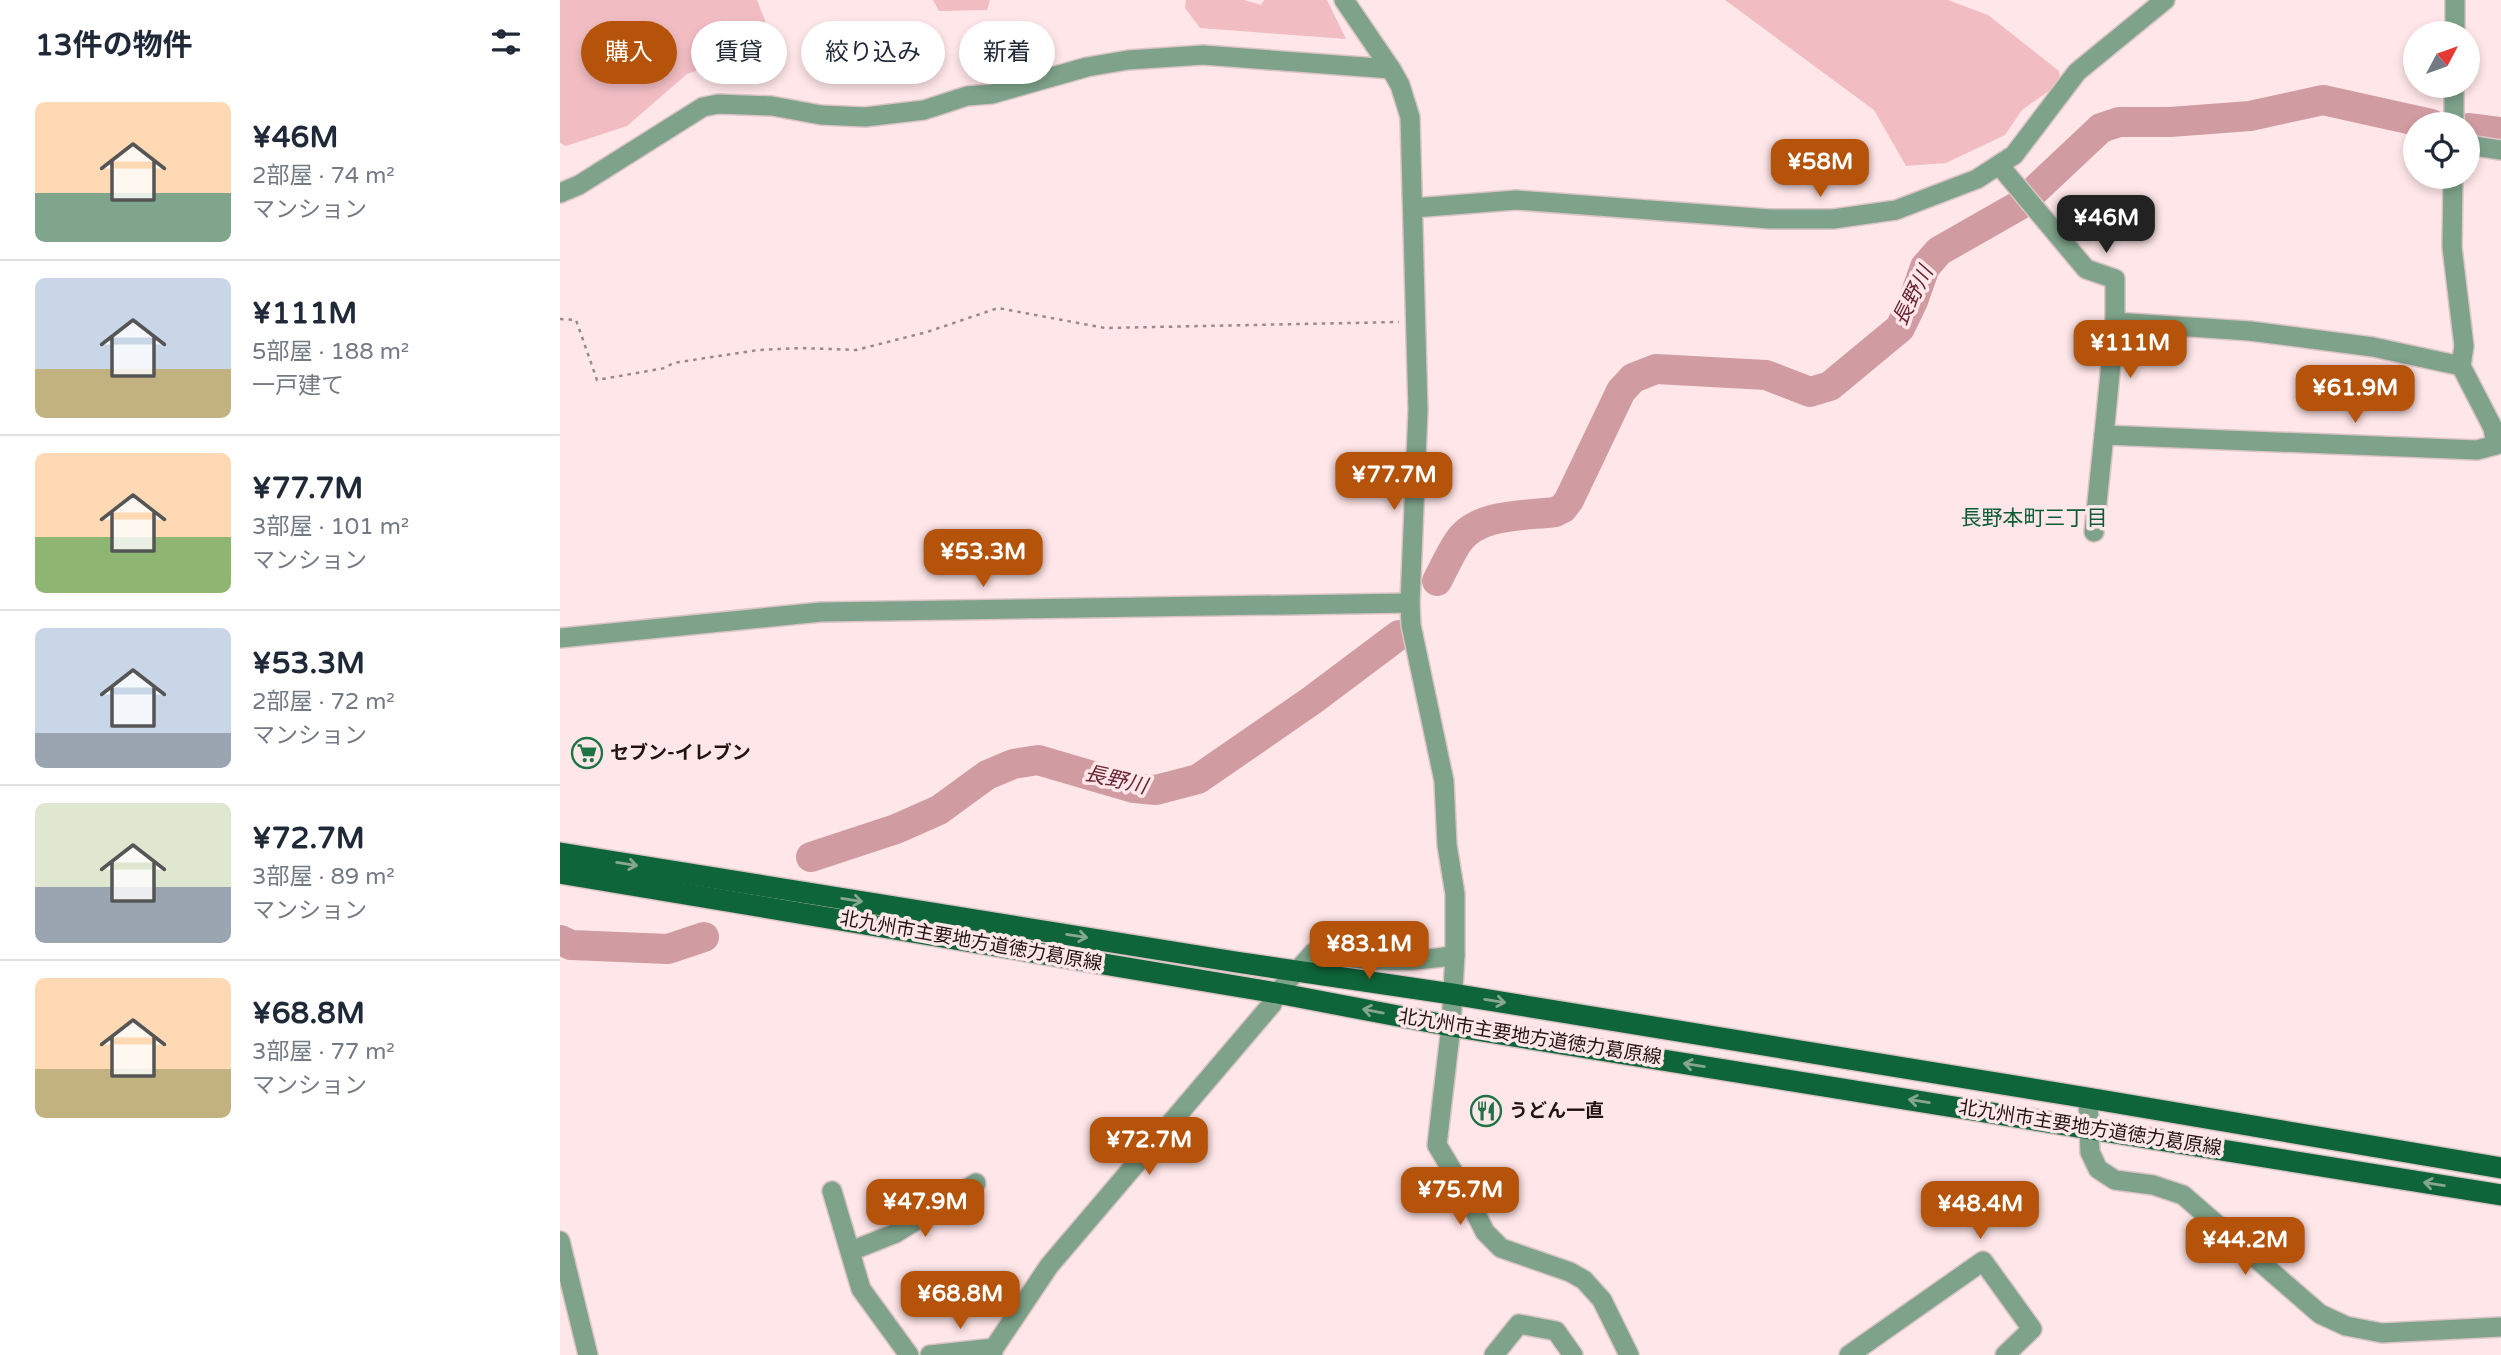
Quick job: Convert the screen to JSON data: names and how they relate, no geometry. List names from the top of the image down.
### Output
{
  "streets": {
    "main road": ["北九州市主要地方道徳力葛原線"]
  },
  "districts": ["長野本町三丁目"],
  "water": ["長野川"],
  "places": {
    "supermarket": ["セブン-イレブン"],
    "restaurant": ["うどん一直"]
  },
  "north": "top right",
  "page": {
    "heading": "13件の物件",
    "chip": [
      "購入",
      "賃貸",
      "絞り込み",
      "新着"
    ],
    "list": [
      {
        "name": "¥46M",
        "note": "2部屋 · 74 m² · マンション"
      },
      {
        "name": "¥111M",
        "note": "5部屋 · 188 m² · 一戸建て"
      },
      {
        "name": "¥77.7M",
        "note": "3部屋 · 101 m² · マンション"
      },
      {
        "name": "¥53.3M",
        "note": "2部屋 · 72 m² · マンション"
      },
      {
        "name": "¥72.7M",
        "note": "3部屋 · 89 m² · マンション"
      },
      {
        "name": "¥68.8M",
        "note": "3部屋 · 77 m² · マンション"
      }
    ],
    "price": [
      "¥58M",
      "¥46M",
      "¥111M",
      "¥61.9M",
      "¥77.7M",
      "¥53.3M",
      "¥83.1M",
      "¥72.7M",
      "¥75.7M",
      "¥47.9M",
      "¥48.4M",
      "¥44.2M",
      "¥68.8M"
    ]
  }
}
